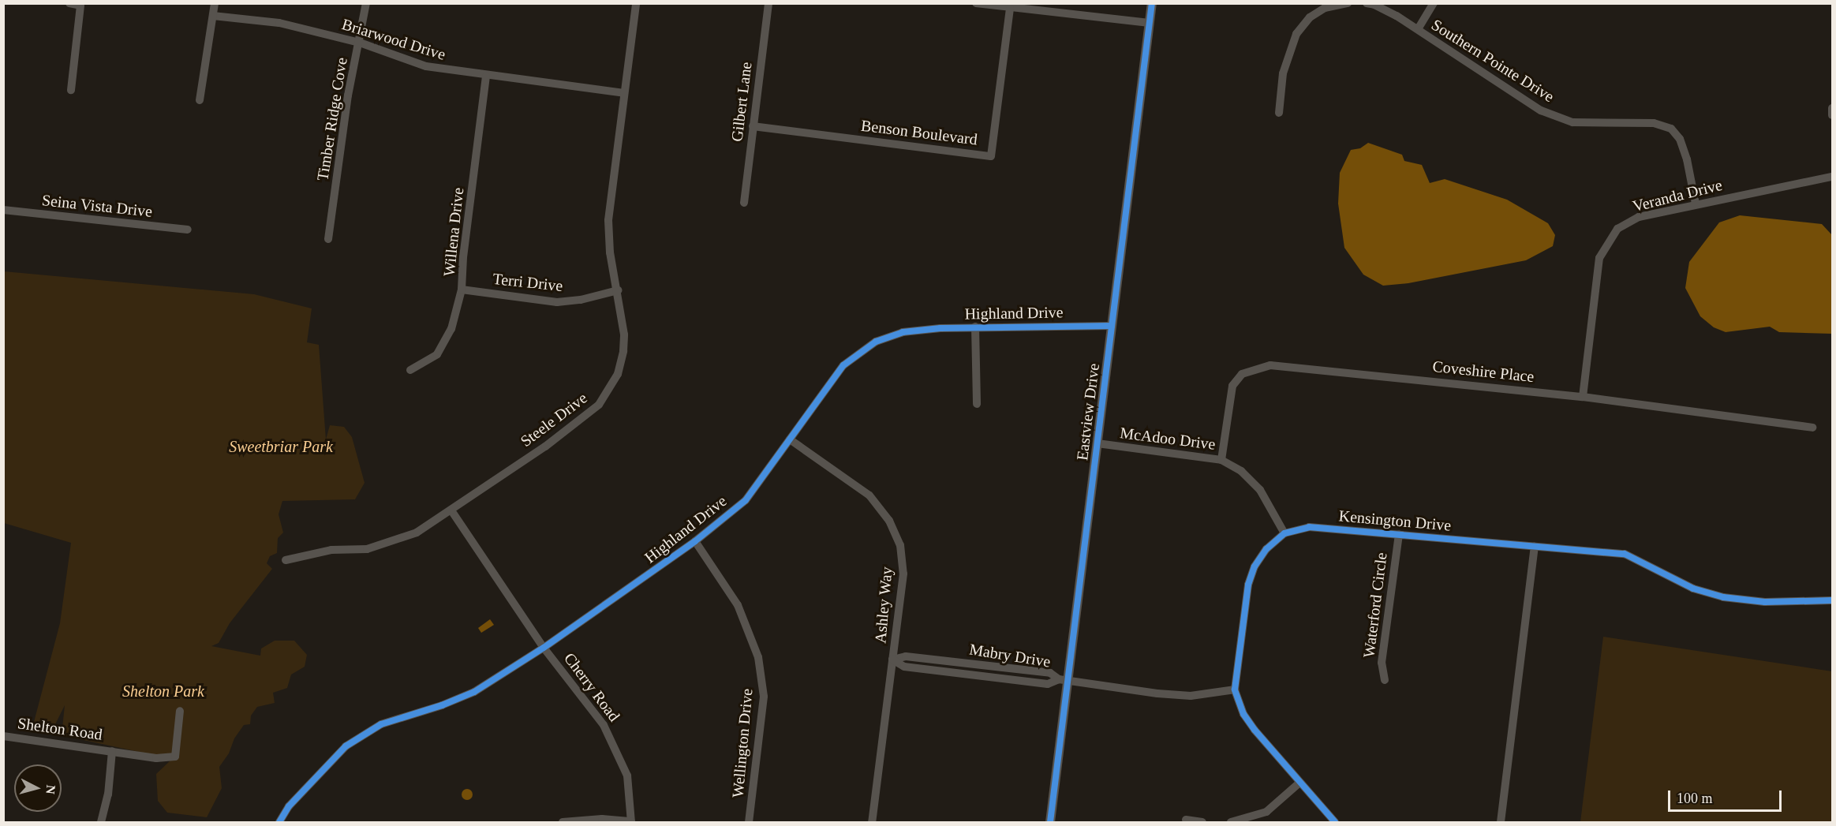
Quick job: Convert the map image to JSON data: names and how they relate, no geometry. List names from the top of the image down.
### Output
{
  "streets": {
    "street": [
      "Briarwood Drive",
      "Southern Pointe Drive",
      "Gilbert Lane",
      "Timber Ridge Cove",
      "Benson Boulevard",
      "Veranda Drive",
      "Seina Vista Drive",
      "Willena Drive",
      "Terri Drive",
      "Highland Drive",
      "Coveshire Place",
      "Eastview Drive",
      "Steele Drive",
      "McAdoo Drive",
      "Kensington Drive",
      "Ashley Way",
      "Waterford Circle",
      "Mabry Drive",
      "Cherry Road",
      "Shelton Road",
      "Wellington Drive"
    ]
  },
  "crossings": [
    ["Briarwood Drive", "Timber Ridge Cove"],
    ["Briarwood Drive", "Willena Drive"],
    ["Briarwood Drive", "Steele Drive"],
    ["Southern Pointe Drive", "Veranda Drive"],
    ["Gilbert Lane", "Benson Boulevard"],
    ["Veranda Drive", "Coveshire Place"],
    ["Willena Drive", "Terri Drive"],
    ["Terri Drive", "Steele Drive"],
    ["Highland Drive", "Eastview Drive"],
    ["Highland Drive", "Ashley Way"],
    ["Highland Drive", "Cherry Road"],
    ["Highland Drive", "Wellington Drive"],
    ["Coveshire Place", "McAdoo Drive"],
    ["Eastview Drive", "McAdoo Drive"],
    ["Eastview Drive", "Mabry Drive"],
    ["Steele Drive", "Cherry Road"],
    ["McAdoo Drive", "Kensington Drive"],
    ["Kensington Drive", "Waterford Circle"],
    ["Kensington Drive", "Mabry Drive"],
    ["Ashley Way", "Mabry Drive"]
  ],
  "parks": ["Sweetbriar Park", "Shelton Park"],
  "scale_bar": "100 m",
  "north": "right"
}
